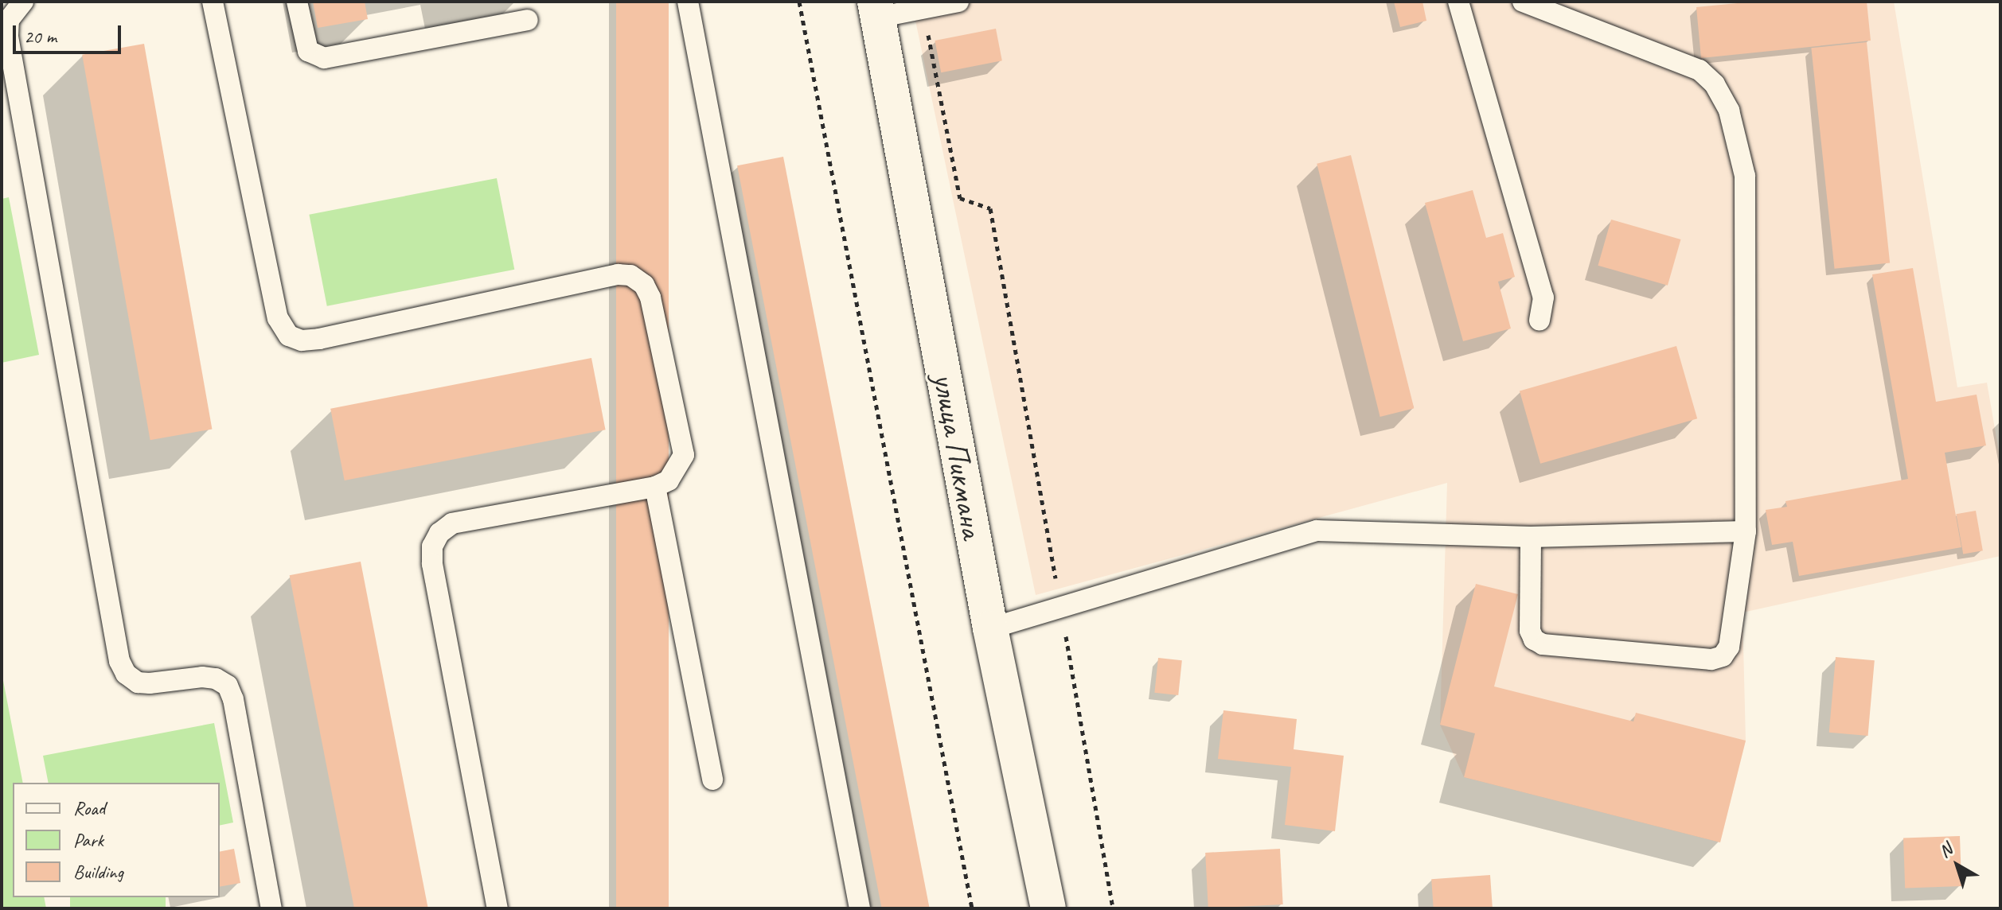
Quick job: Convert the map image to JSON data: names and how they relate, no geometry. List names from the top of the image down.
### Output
{
  "streets": {
    "street": ["улица Пикмана"]
  },
  "legend": ["Road", "Park", "Building"],
  "scale_bar": "20 m",
  "north": "top left"
}
